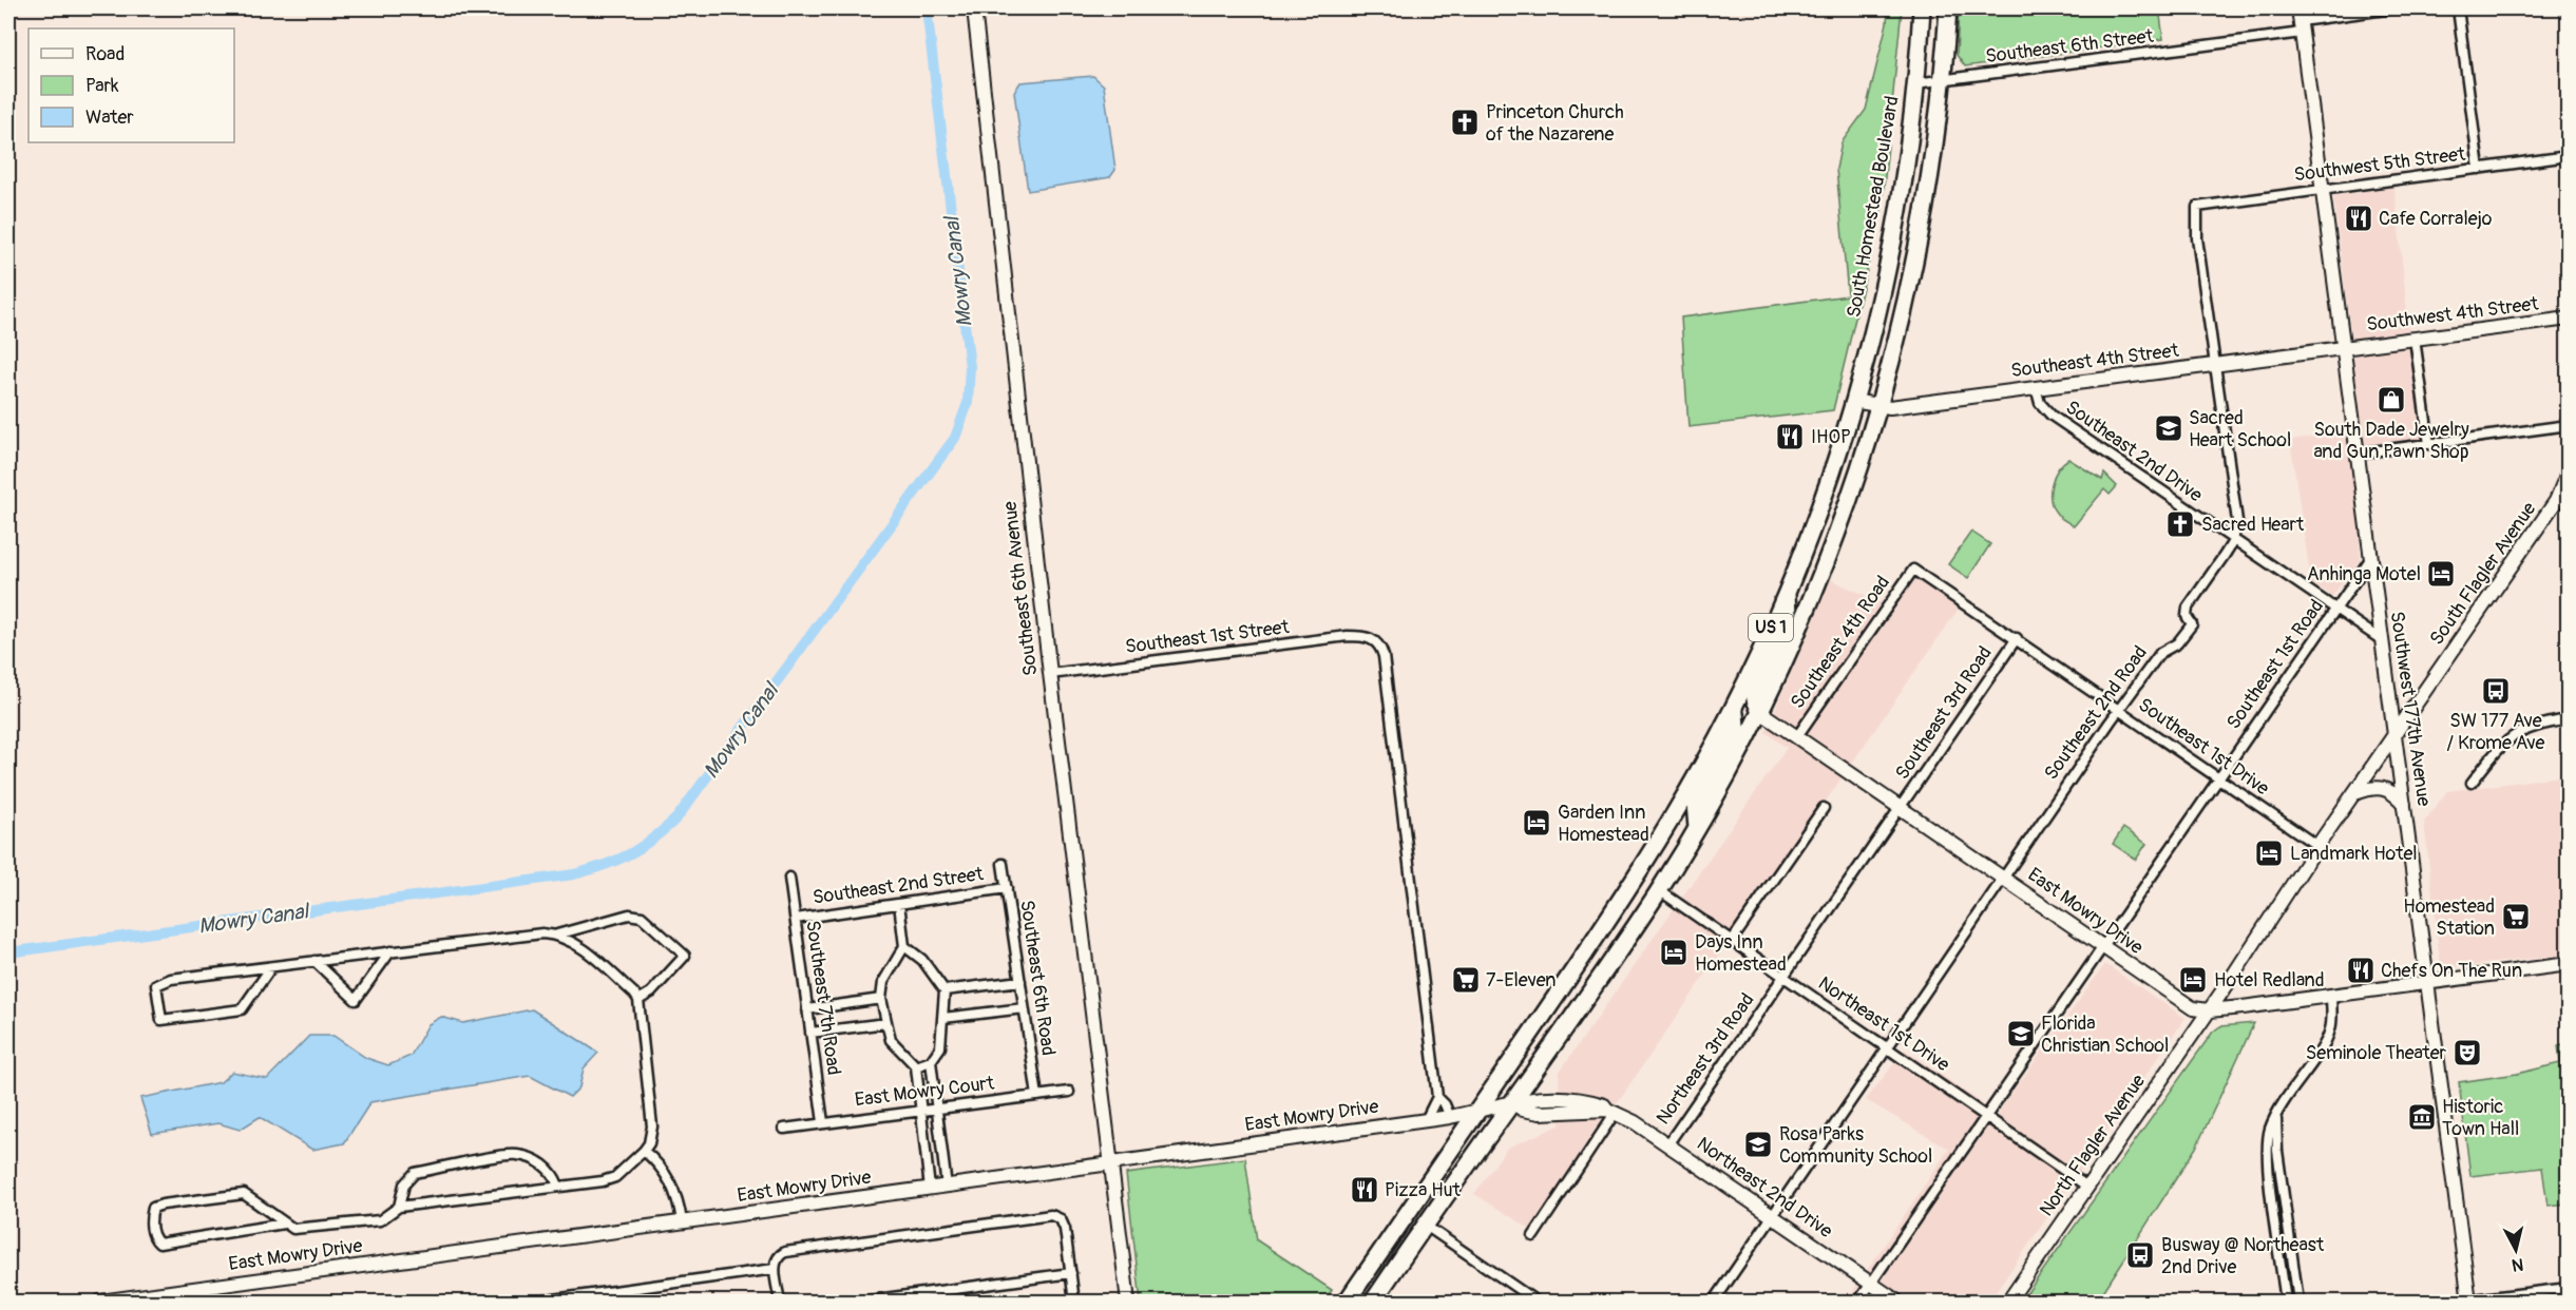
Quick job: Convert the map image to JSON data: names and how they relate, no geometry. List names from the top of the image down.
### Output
{
  "streets": {
    "highway": ["South Homestead Boulevard", "US 1"],
    "street": [
      "Southeast 6th Street",
      "Southwest 5th Street",
      "Southwest 4th Street",
      "Southeast 4th Street",
      "Southeast 2nd Drive",
      "South Flagler Avenue",
      "Southeast 6th Avenue",
      "Southeast 1st Street",
      "Southeast 4th Road",
      "Southeast 1st Road",
      "Southwest 177th Avenue",
      "Southeast 3rd Road",
      "Southeast 2nd Road",
      "Southeast 1st Drive",
      "Southeast 2nd Street",
      "East Mowry Drive",
      "Southeast 6th Road",
      "Southeast 7th Road",
      "Northeast 1st Drive",
      "Northeast 3rd Road",
      "East Mowry Court",
      "North Flagler Avenue",
      "Northeast 2nd Drive"
    ]
  },
  "crossings": [
    ["Southeast 6th Street", "South Homestead Boulevard"],
    ["Southeast 6th Street", "US 1"],
    ["Southeast 6th Street", "Southwest 177th Avenue"],
    ["Southwest 5th Street", "Southwest 177th Avenue"],
    ["Southwest 5th Street", "Southeast 2nd Road"],
    ["South Homestead Boulevard", "Southeast 4th Street"],
    ["South Homestead Boulevard", "US 1"],
    ["South Homestead Boulevard", "East Mowry Drive"],
    ["Southwest 4th Street", "Southeast 4th Street"],
    ["Southwest 4th Street", "Southwest 177th Avenue"],
    ["Southeast 4th Street", "Southeast 2nd Drive"],
    ["Southeast 4th Street", "US 1"],
    ["Southeast 4th Street", "Southwest 177th Avenue"],
    ["Southeast 4th Street", "Southeast 2nd Road"],
    ["Southeast 2nd Drive", "Southeast 1st Road"],
    ["Southeast 2nd Drive", "Southwest 177th Avenue"],
    ["Southeast 2nd Drive", "Southeast 2nd Road"],
    ["South Flagler Avenue", "Southwest 177th Avenue"],
    ["South Flagler Avenue", "Southeast 1st Drive"],
    ["South Flagler Avenue", "East Mowry Drive"],
    ["South Flagler Avenue", "North Flagler Avenue"],
    ["Southeast 6th Avenue", "Southeast 1st Street"],
    ["Southeast 6th Avenue", "East Mowry Drive"],
    ["US 1", "East Mowry Drive"],
    ["US 1", "Northeast 1st Drive"],
    ["Southeast 4th Road", "Southeast 1st Drive"],
    ["Southeast 4th Road", "East Mowry Drive"],
    ["Southeast 1st Road", "Southwest 177th Avenue"],
    ["Southeast 1st Road", "Southeast 1st Drive"],
    ["Southeast 1st Road", "East Mowry Drive"],
    ["Southeast 1st Road", "Northeast 1st Drive"],
    ["Southeast 1st Road", "Northeast 2nd Drive"],
    ["Southwest 177th Avenue", "East Mowry Drive"],
    ["Southeast 3rd Road", "Southeast 1st Drive"],
    ["Southeast 3rd Road", "East Mowry Drive"],
    ["Southeast 3rd Road", "Northeast 3rd Road"],
    ["Southeast 2nd Road", "Southeast 1st Drive"],
    ["Southeast 2nd Road", "East Mowry Drive"],
    ["Southeast 2nd Road", "Northeast 1st Drive"],
    ["Southeast 2nd Road", "Northeast 2nd Drive"],
    ["Southeast 2nd Street", "Southeast 6th Road"],
    ["Southeast 2nd Street", "Southeast 7th Road"],
    ["East Mowry Drive", "Northeast 3rd Road"],
    ["East Mowry Drive", "North Flagler Avenue"],
    ["Southeast 6th Road", "East Mowry Court"],
    ["Southeast 7th Road", "East Mowry Court"],
    ["Northeast 1st Drive", "Northeast 3rd Road"],
    ["Northeast 1st Drive", "North Flagler Avenue"],
    ["Northeast 3rd Road", "Northeast 2nd Drive"]
  ],
  "water": ["Mowry Canal"],
  "places": {
    "church": ["Princeton Church of the Nazarene", "Sacred Heart"],
    "restaurant": [
      "Cafe Corralejo",
      "IHOP",
      "Chefs On The Run",
      "Pizza Hut"
    ],
    "shop": ["South Dade Jewelry and Gun Pawn Shop"],
    "school or university": ["Sacred Heart School", "Florida Christian School", "Rosa Parks Community School"],
    "hotel": [
      "Anhinga Motel",
      "Garden Inn Homestead",
      "Landmark Hotel",
      "Days Inn Homestead",
      "Hotel Redland"
    ],
    "bus stop": ["SW 177 Ave / Krome Ave", "Busway @ Northeast 2nd Drive"],
    "supermarket": ["Homestead Station", "7-Eleven"],
    "theatre": ["Seminole Theater"],
    "museum": ["Historic Town Hall"]
  },
  "legend": ["Road", "Park", "Water"],
  "north": "bottom"
}
